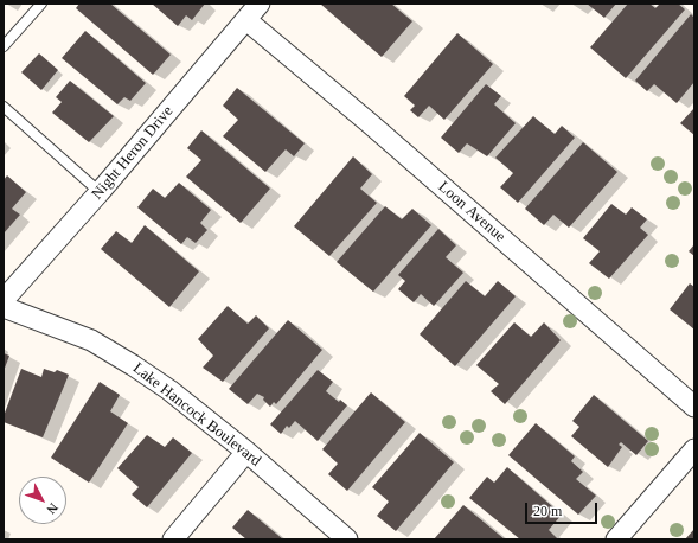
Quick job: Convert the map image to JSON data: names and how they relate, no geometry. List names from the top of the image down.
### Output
{
  "streets": {
    "street": ["Night Heron Drive", "Loon Avenue", "Lake Hancock Boulevard"]
  },
  "crossings": [
    ["Night Heron Drive", "Loon Avenue"]
  ],
  "scale_bar": "20 m",
  "north": "bottom right"
}
